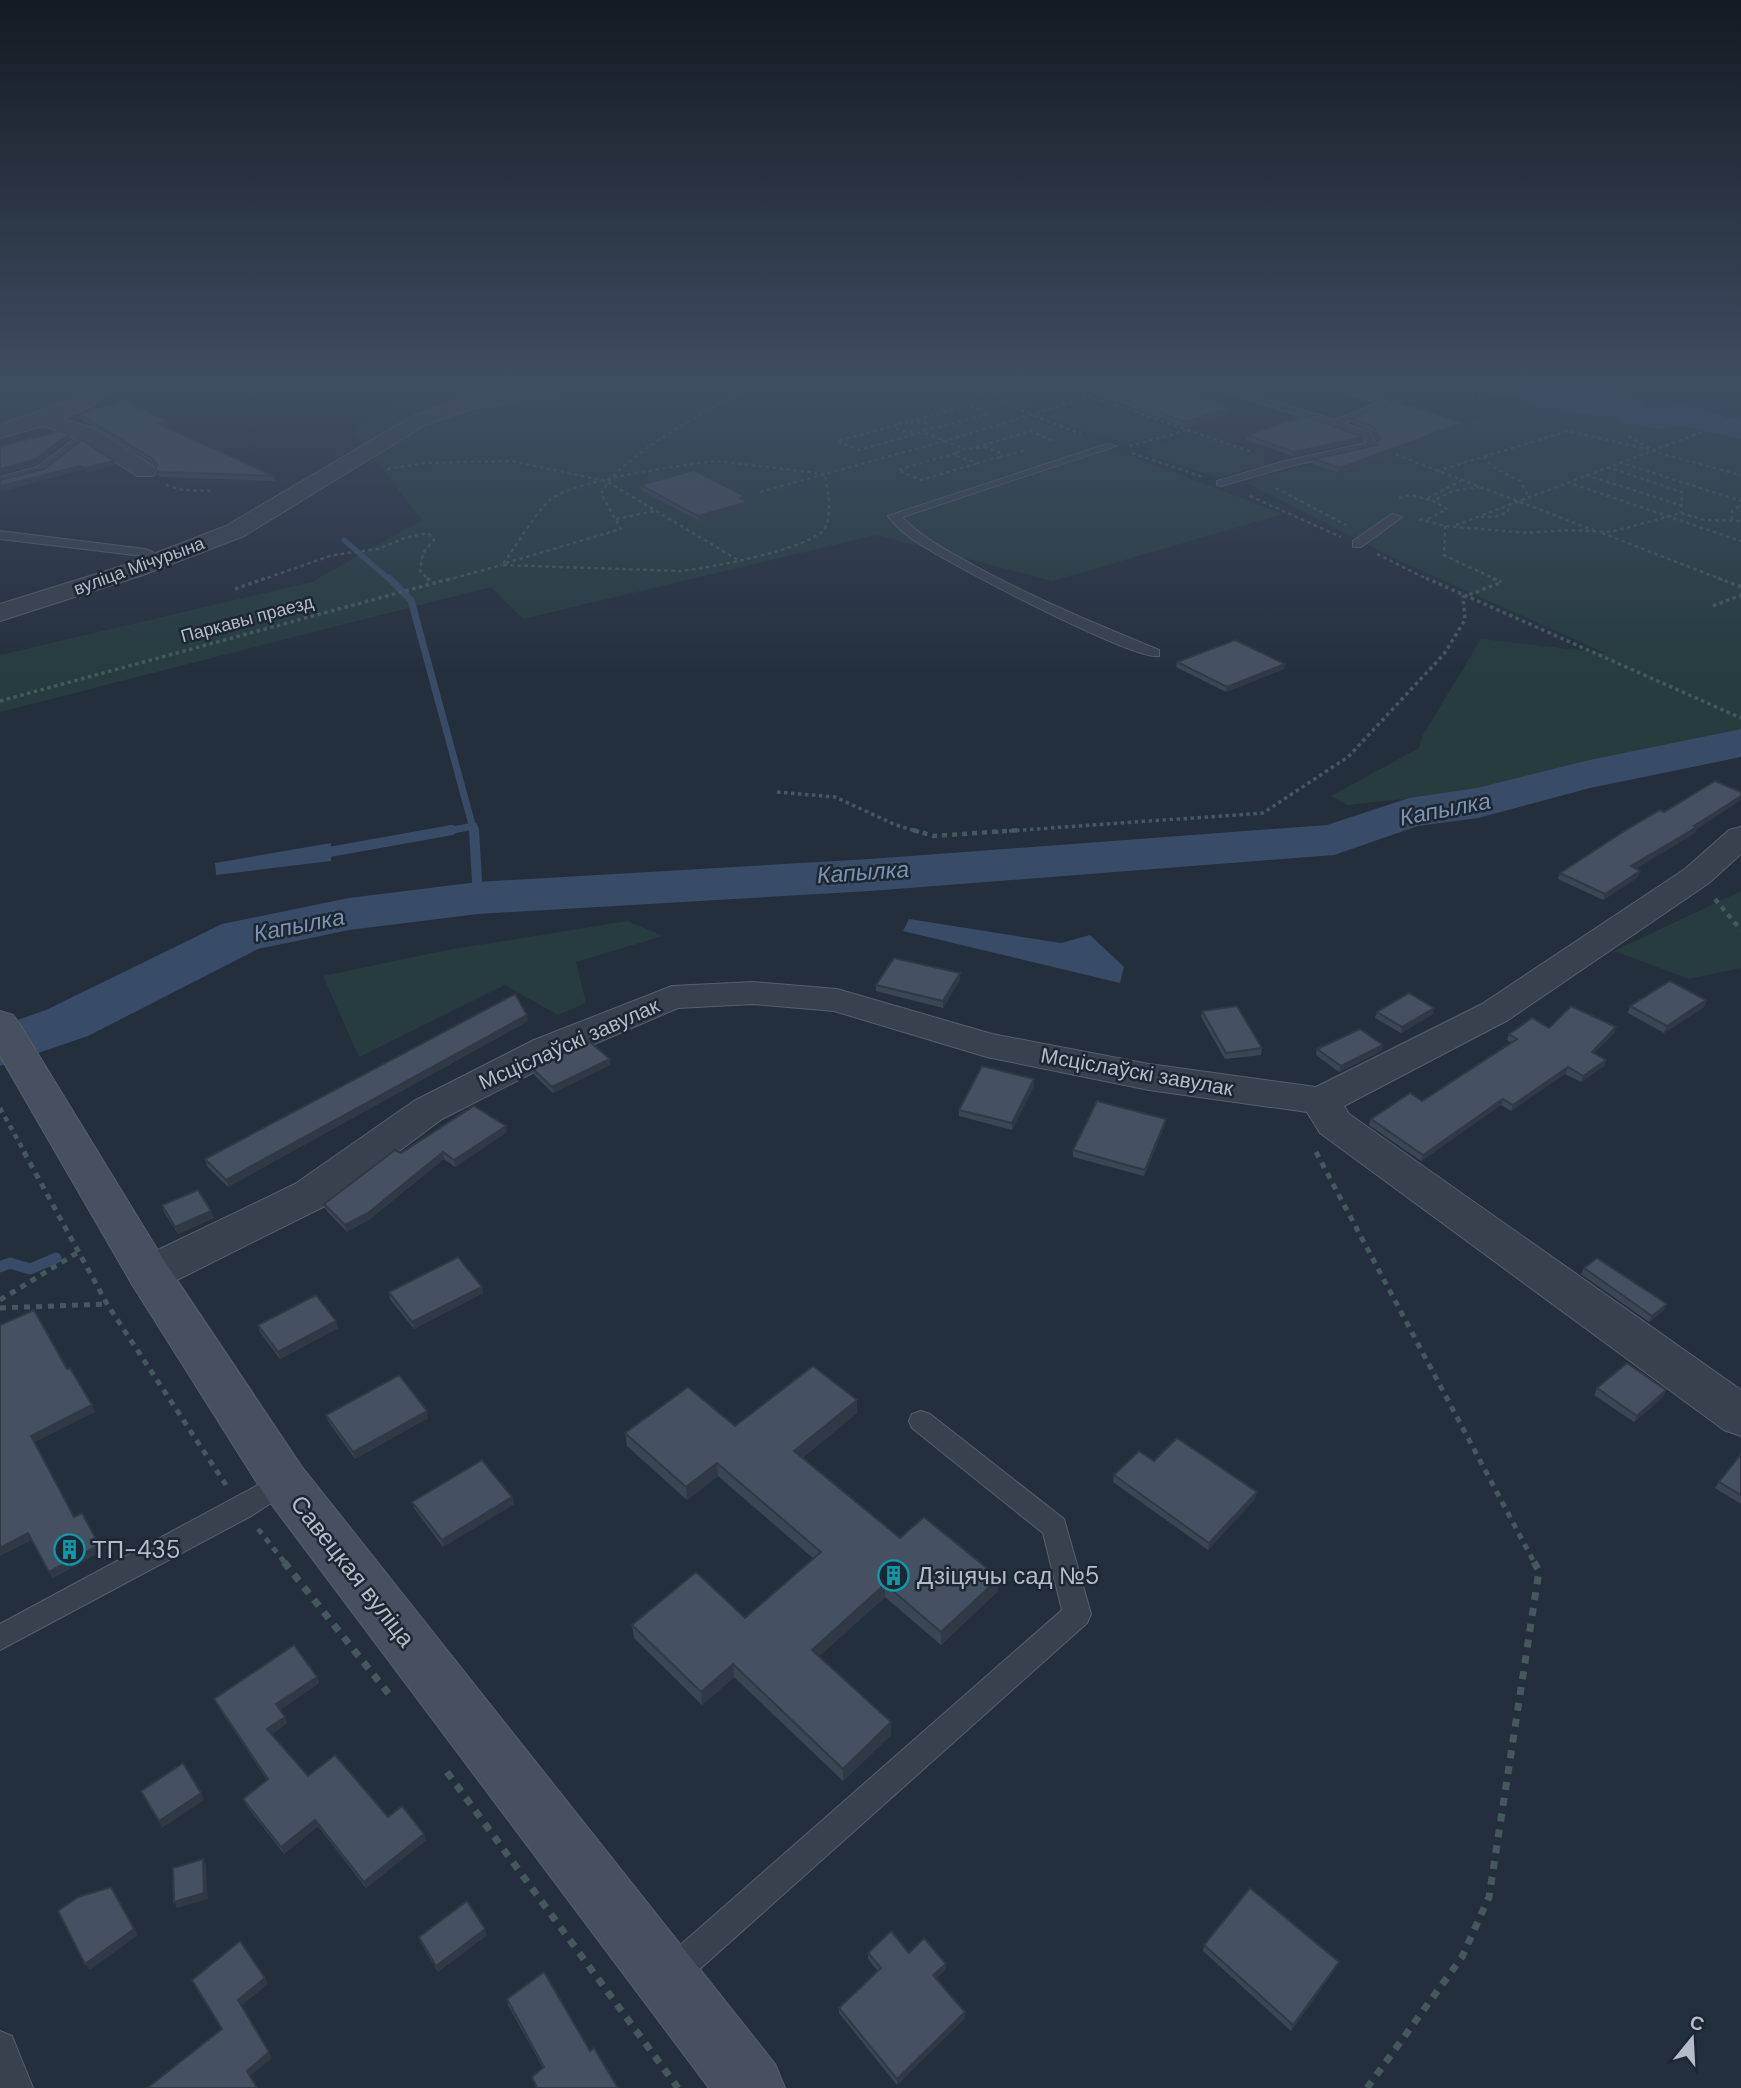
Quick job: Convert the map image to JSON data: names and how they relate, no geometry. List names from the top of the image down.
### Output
{
  "streets": {
    "main road": ["Савецкая вуліца"],
    "street": ["вуліца Мічурына", "Мсціслаўскі завулак"],
    "path": ["Паркавы праезд"]
  },
  "crossings": [
    ["Мсціслаўскі завулак", "Савецкая вуліца"]
  ],
  "water": ["Капылка"],
  "places": {
    "building": ["ТП-435", "Дзіцячы сад №5"]
  },
  "north": "top"
}
